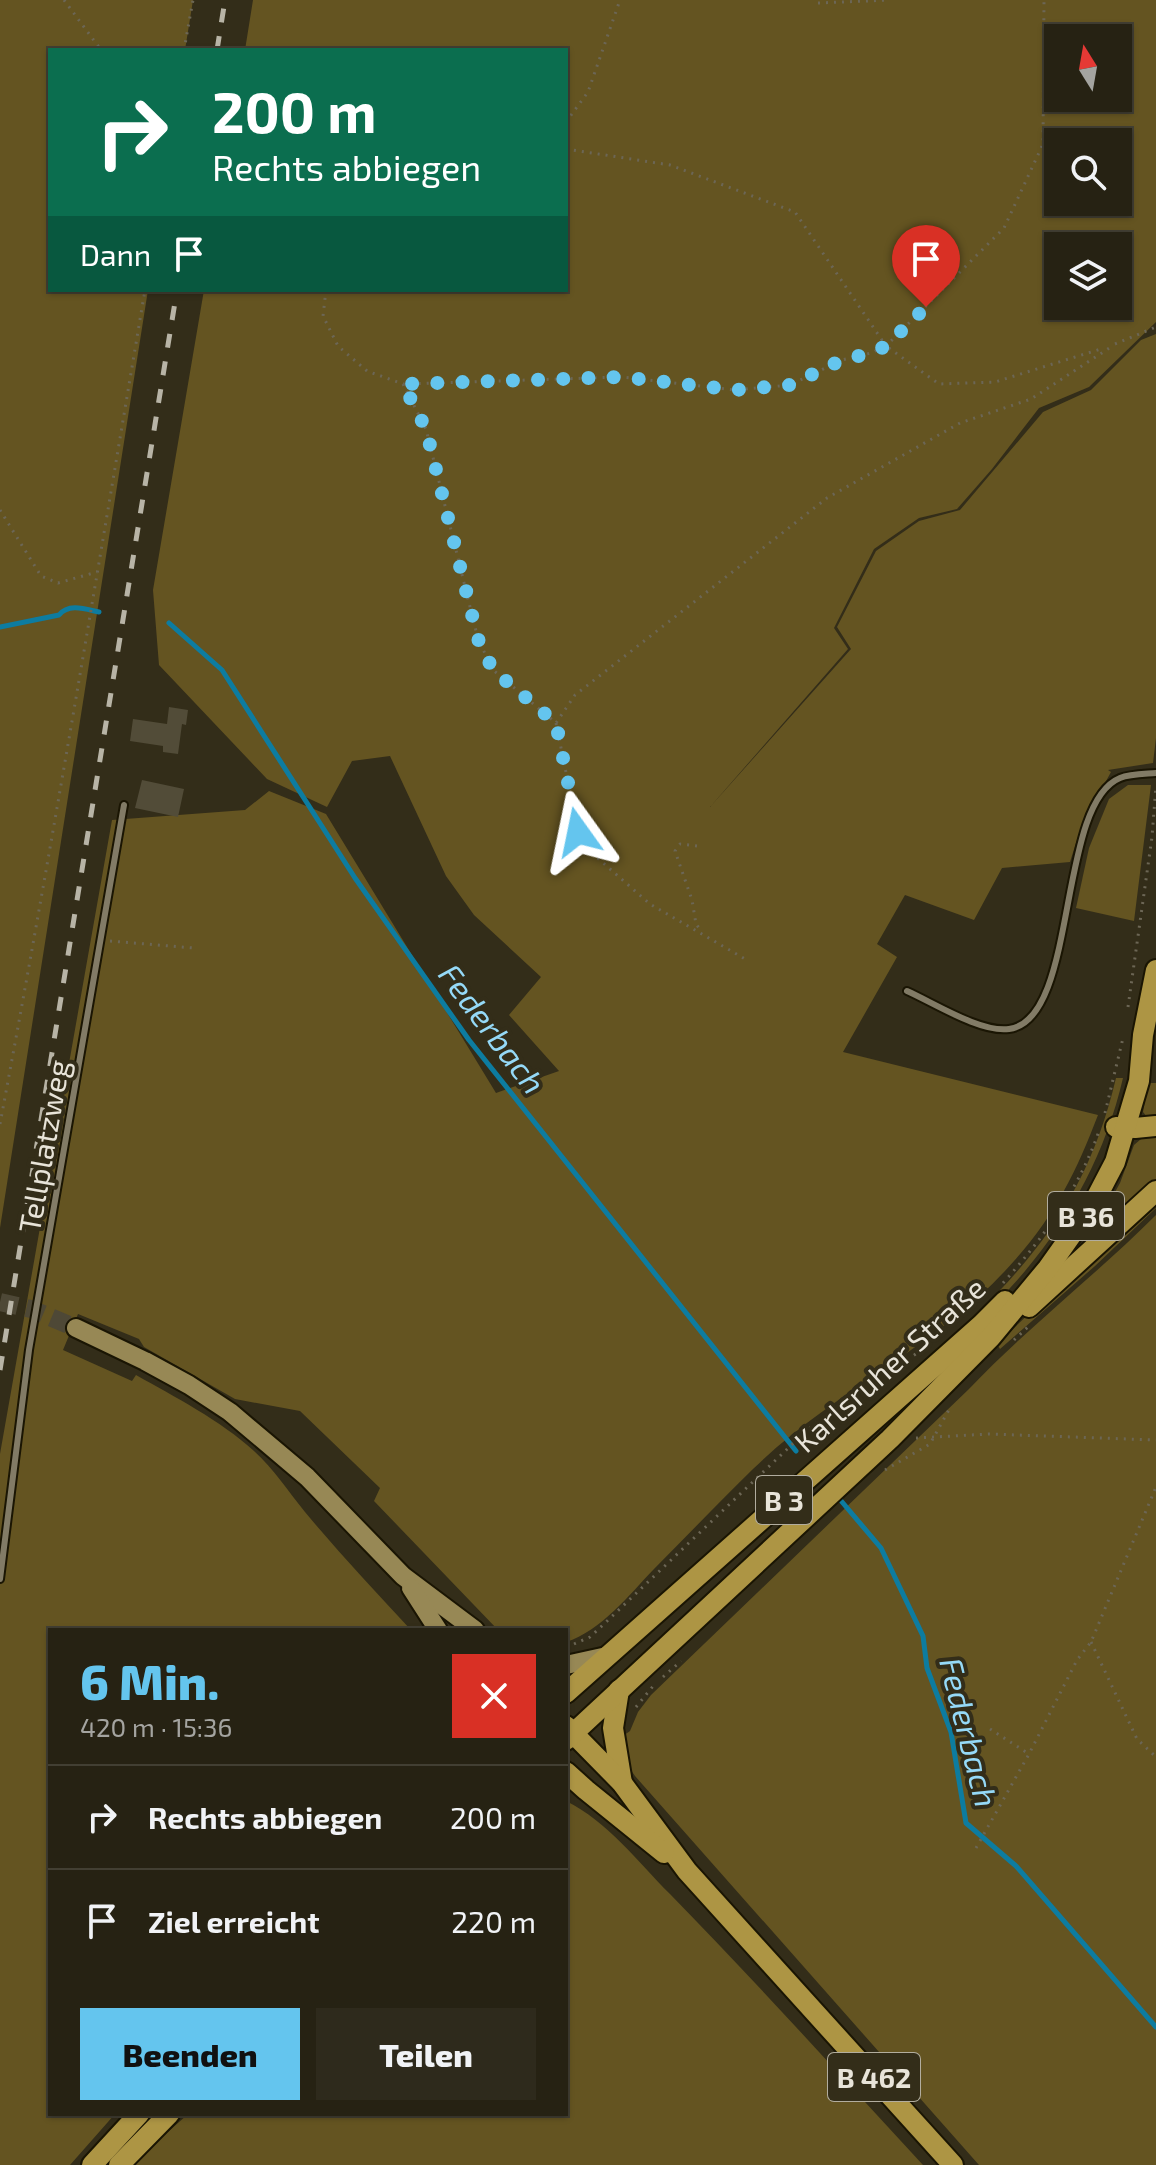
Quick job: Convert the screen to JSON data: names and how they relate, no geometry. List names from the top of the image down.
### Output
{
  "streets": {
    "main road": [
      "B 36",
      "Karlsruher Straße",
      "B 3",
      "B 462"
    ],
    "lane": ["Tellplatzweg"]
  },
  "crossings": [
    ["B 36", "Karlsruher Straße"],
    ["B 36", "B 3"],
    ["B 3", "B 462"]
  ],
  "water": ["Federbach"],
  "north": "top",
  "page": {
    "turn": ["200 m", "Rechts abbiegen"],
    "then": "Dann",
    "heading": ["6 Min.", "420 m · 15:36"],
    "list": [
      {
        "name": "Rechts abbiegen",
        "value": "200 m"
      },
      {
        "name": "Ziel erreicht",
        "value": "220 m"
      }
    ],
    "buttons": ["Beenden", "Teilen"]
  }
}
